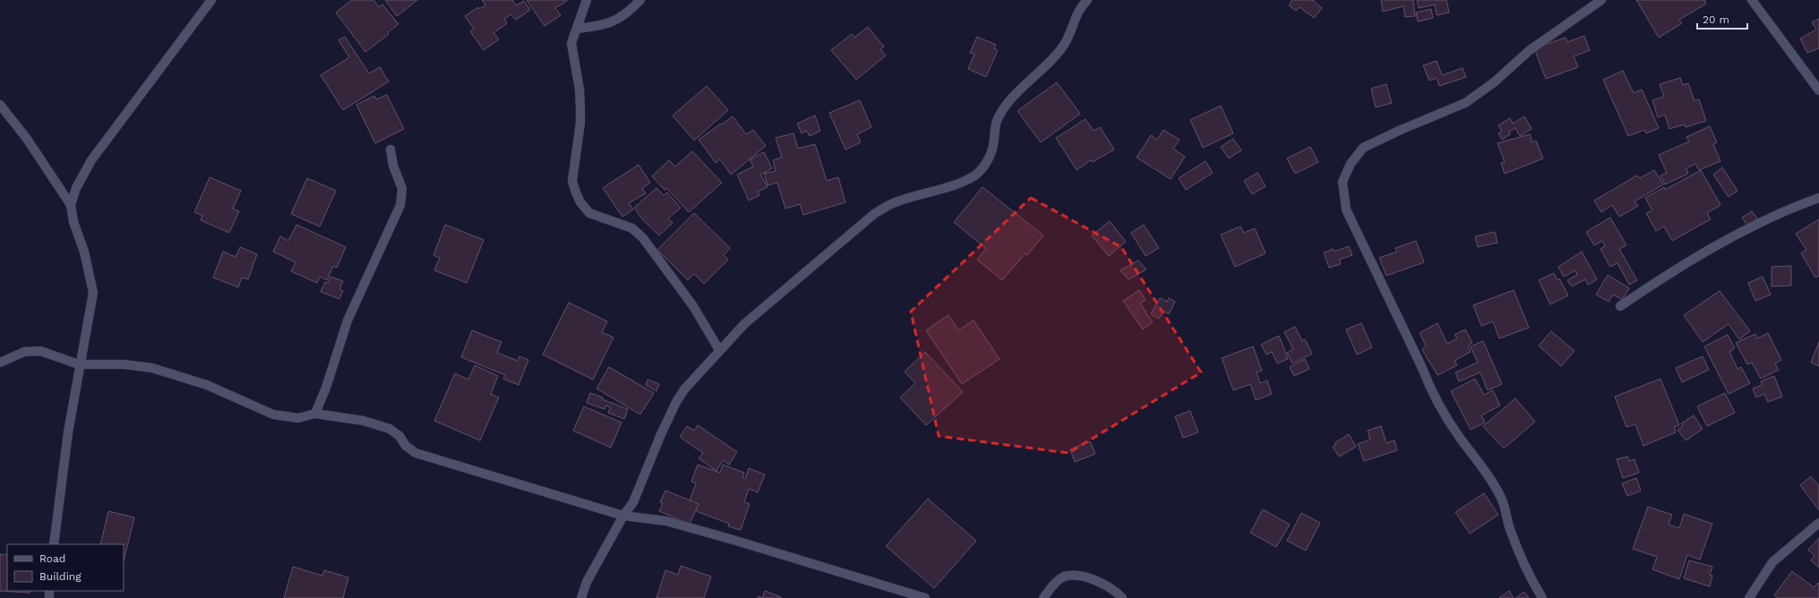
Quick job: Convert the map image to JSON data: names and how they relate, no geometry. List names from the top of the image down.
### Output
{
  "legend": ["Road", "Building"],
  "scale_bar": "20 m"
}
